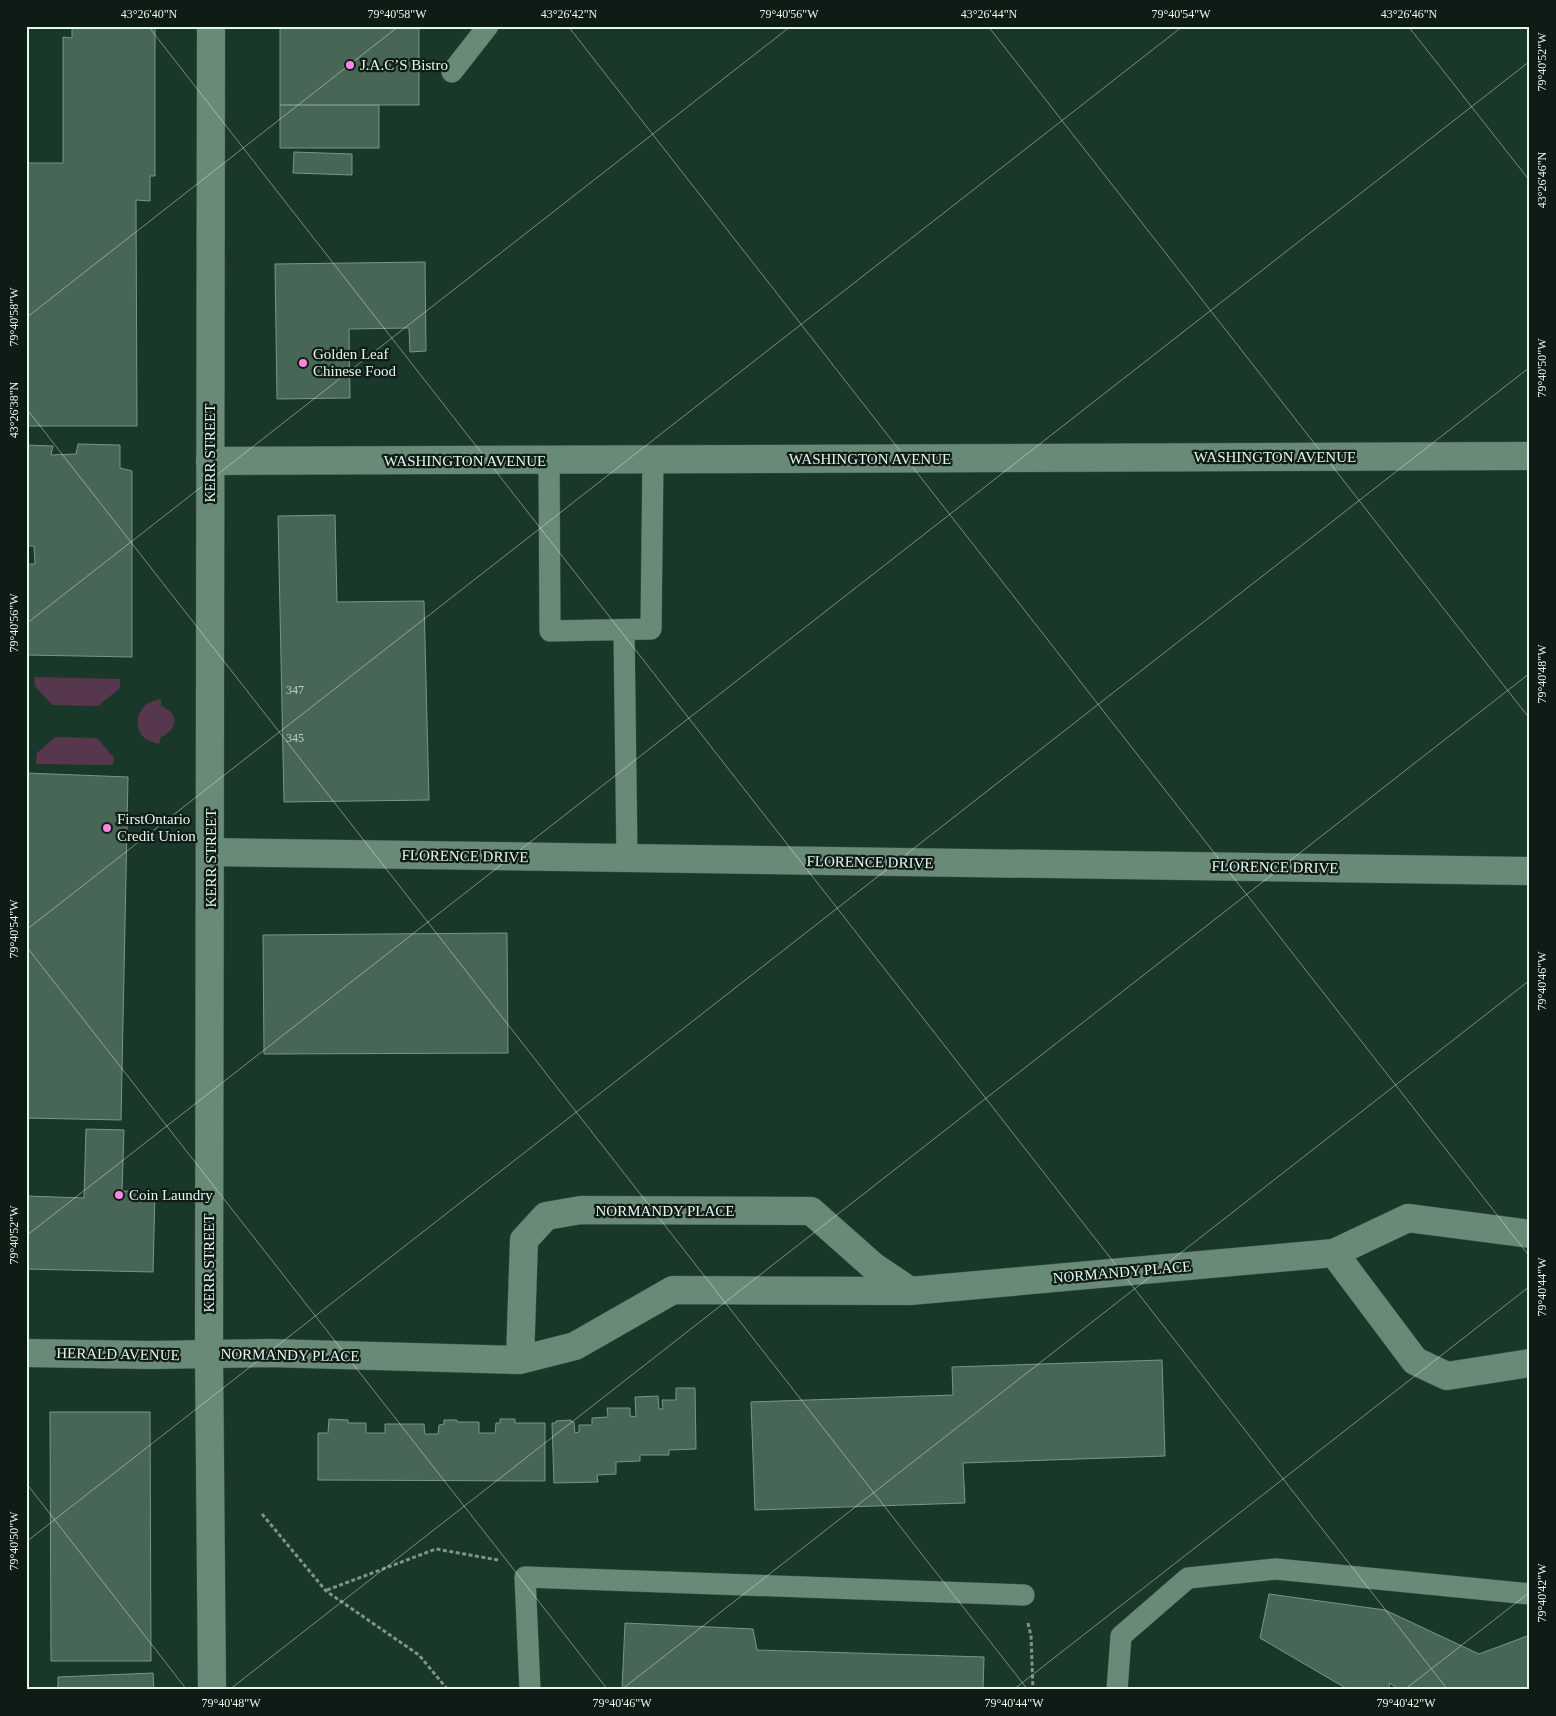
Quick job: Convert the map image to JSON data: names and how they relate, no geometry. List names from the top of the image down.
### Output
{
  "streets": {
    "street": [
      "KERR STREET",
      "WASHINGTON AVENUE",
      "FLORENCE DRIVE",
      "NORMANDY PLACE",
      "HERALD AVENUE"
    ]
  },
  "crossings": [
    ["KERR STREET", "WASHINGTON AVENUE"],
    ["KERR STREET", "FLORENCE DRIVE"],
    ["KERR STREET", "NORMANDY PLACE"],
    ["KERR STREET", "HERALD AVENUE"],
    ["NORMANDY PLACE", "HERALD AVENUE"]
  ],
  "places": [
    "J.A.C’S Bistro",
    "Golden Leaf Chinese Food",
    "FirstOntario Credit Union",
    "Coin Laundry"
  ],
  "house_numbers": ["347", "345"],
  "coordinates": [
    "43°26'40\"N",
    "79°40'58\"W",
    "43°26'42\"N",
    "79°40'56\"W",
    "43°26'44\"N",
    "79°40'54\"W",
    "43°26'46\"N",
    "79°40'52\"W",
    "79°40'50\"W",
    "43°26'38\"N",
    "79°40'48\"W",
    "79°40'46\"W",
    "79°40'44\"W",
    "79°40'42\"W"
  ]
}
